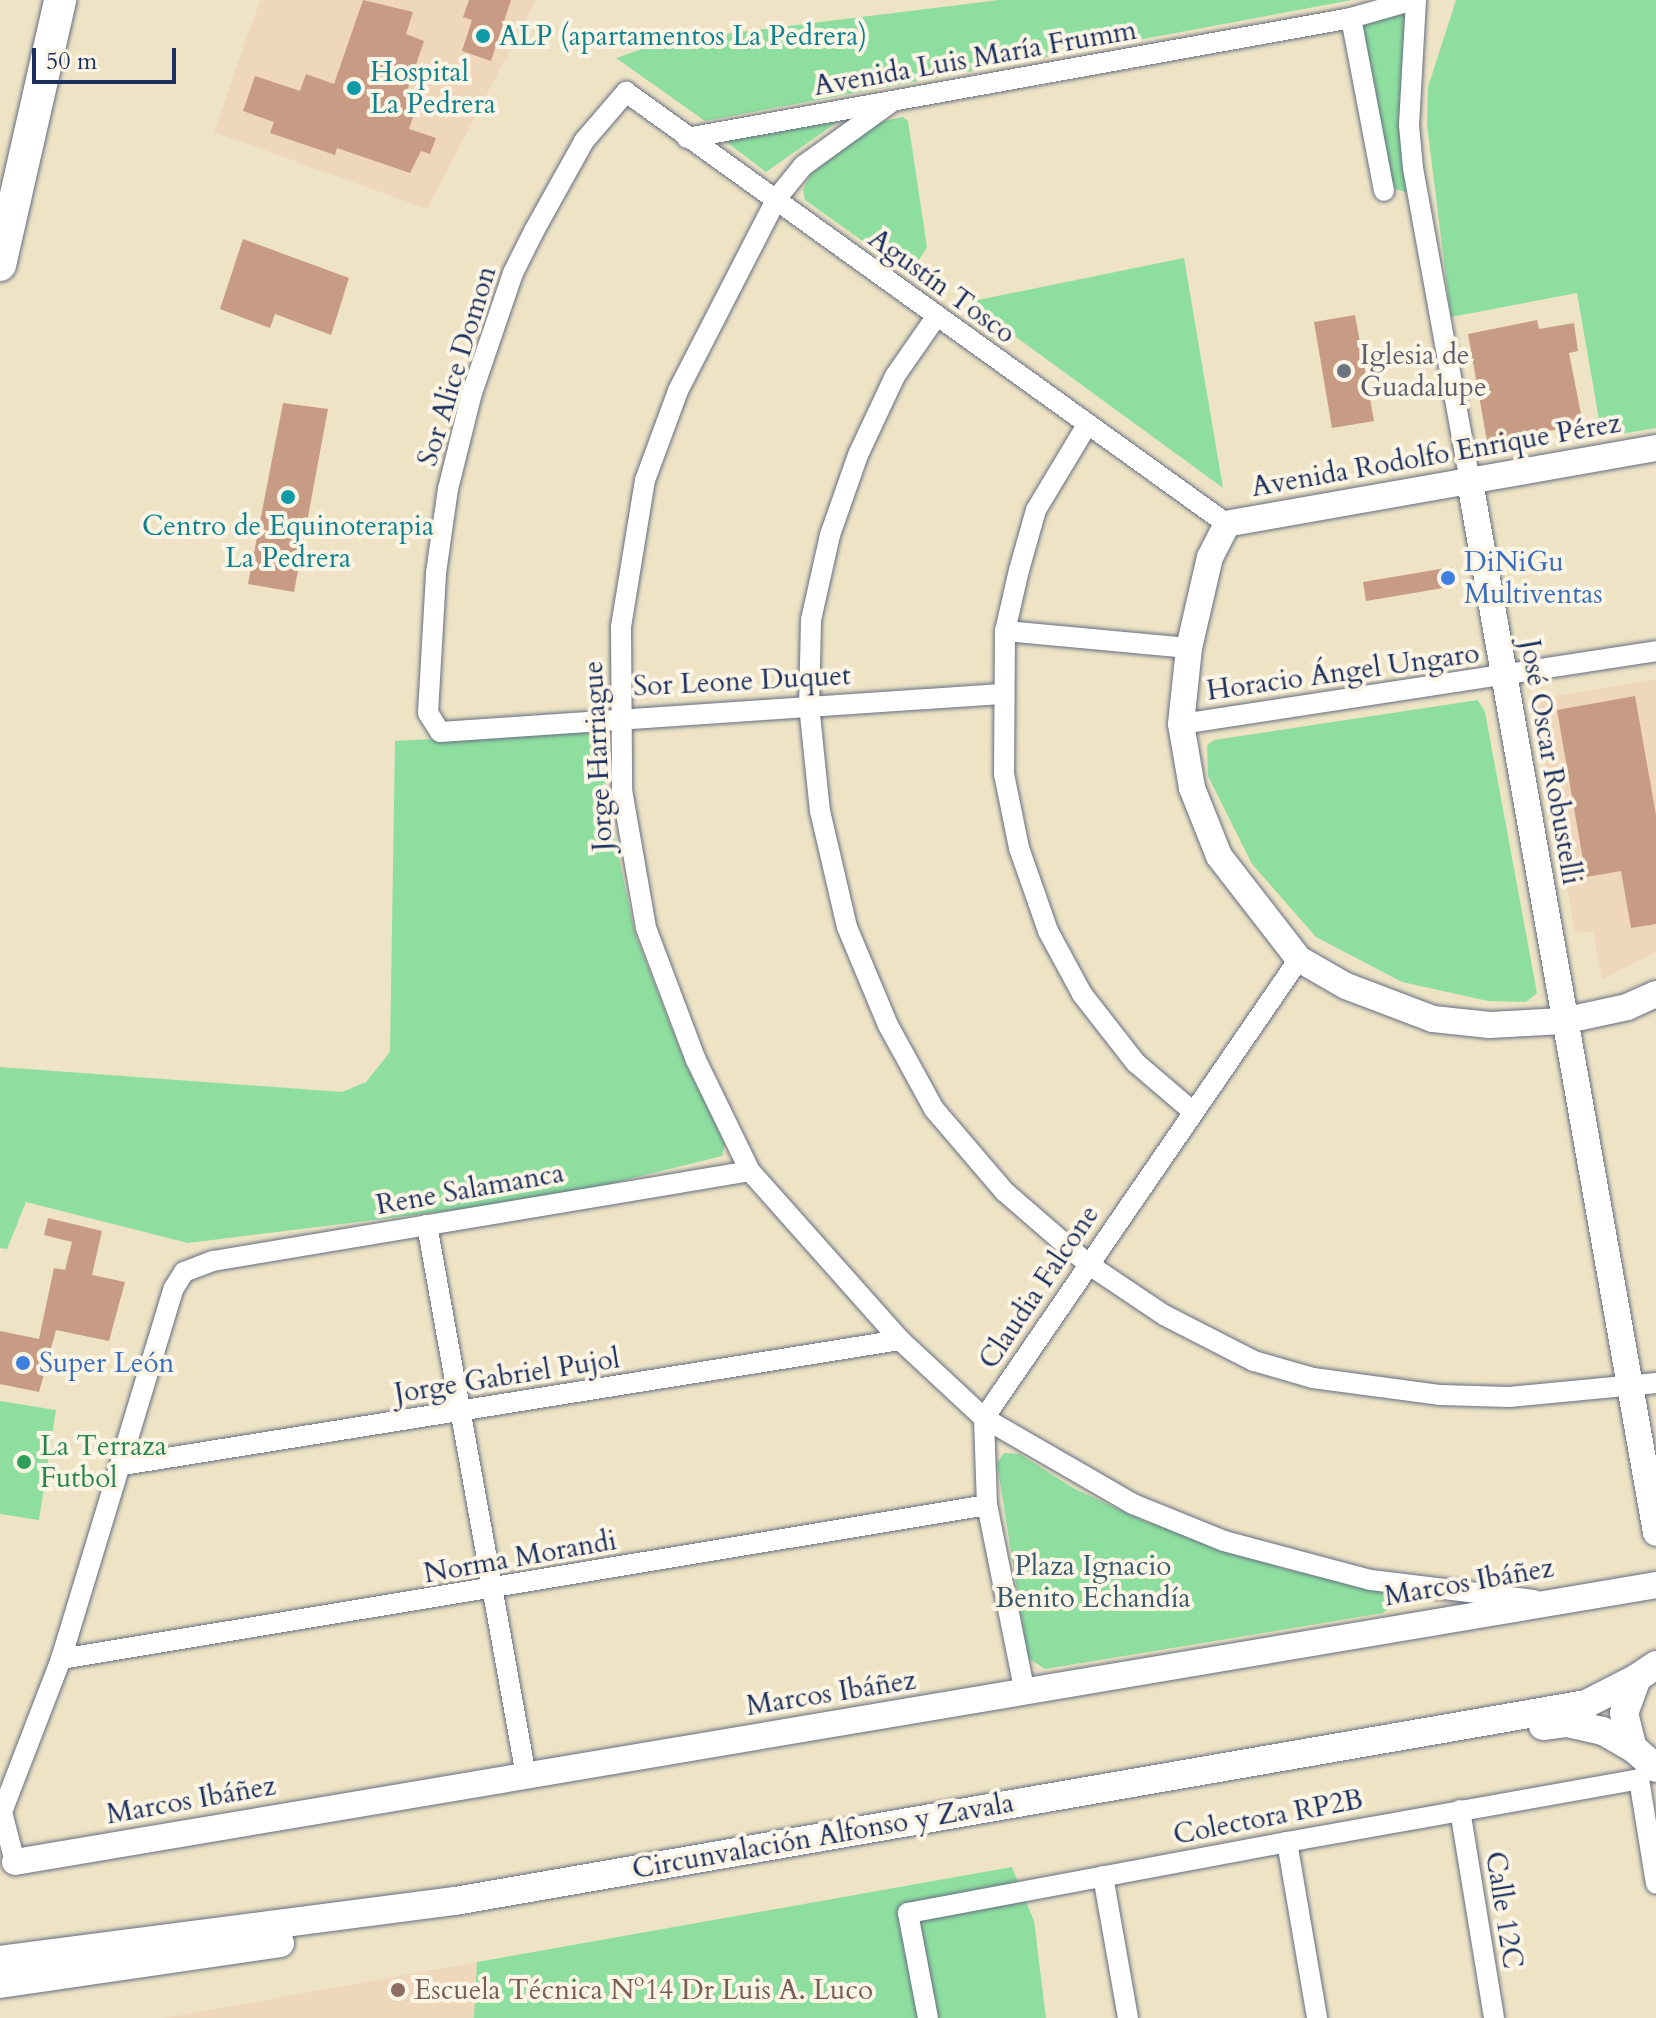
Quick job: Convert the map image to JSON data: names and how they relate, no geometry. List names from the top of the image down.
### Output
{
  "streets": {
    "main road": ["Circunvalación Alfonso y Zavala"],
    "street": [
      "Avenida Luis María Frumm",
      "Agustín Tosco",
      "Sor Alice Domon",
      "Avenida Rodolfo Enrique Pérez",
      "Horacio Ángel Ungaro",
      "Sor Leone Duquet",
      "Jorge Harriague",
      "José Oscar Robustelli",
      "Rene Salamanca",
      "Claudia Falcone",
      "Jorge Gabriel Pujol",
      "Norma Morandi",
      "Marcos Ibáñez",
      "Colectora RP2B",
      "Calle 12C"
    ]
  },
  "crossings": [
    ["Avenida Luis María Frumm", "Agustín Tosco"],
    ["Avenida Luis María Frumm", "Jorge Harriague"],
    ["Avenida Luis María Frumm", "José Oscar Robustelli"],
    ["Agustín Tosco", "Sor Alice Domon"],
    ["Agustín Tosco", "Avenida Rodolfo Enrique Pérez"],
    ["Agustín Tosco", "Jorge Harriague"],
    ["Sor Alice Domon", "Sor Leone Duquet"],
    ["Avenida Rodolfo Enrique Pérez", "José Oscar Robustelli"],
    ["Horacio Ángel Ungaro", "José Oscar Robustelli"],
    ["Sor Leone Duquet", "Jorge Harriague"],
    ["Jorge Harriague", "Rene Salamanca"],
    ["Jorge Harriague", "Claudia Falcone"],
    ["Jorge Harriague", "Jorge Gabriel Pujol"],
    ["Jorge Harriague", "Marcos Ibáñez"],
    ["Rene Salamanca", "Jorge Gabriel Pujol"],
    ["Colectora RP2B", "Circunvalación Alfonso y Zavala"],
    ["Colectora RP2B", "Calle 12C"]
  ],
  "parks": ["Plaza Ignacio Benito Echandía"],
  "places": [
    "ALP (apartamentos La Pedrera)",
    "Hospital La Pedrera",
    "Iglesia de Guadalupe",
    "Centro de Equinoterapia La Pedrera",
    "DiNiGu Multiventas",
    "Super León",
    "La Terraza Futbol",
    "Escuela Técnica Nº14 Dr Luis A. Luco"
  ],
  "scale_bar": "50 m"
}
